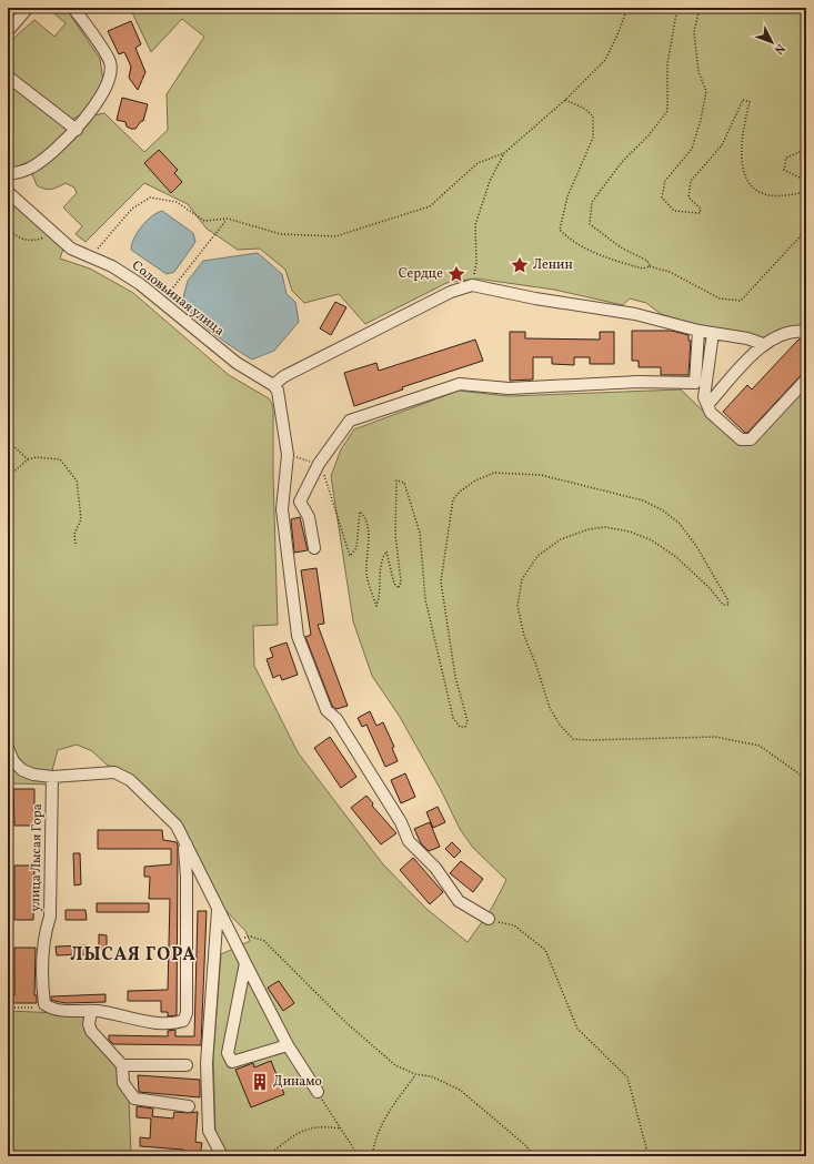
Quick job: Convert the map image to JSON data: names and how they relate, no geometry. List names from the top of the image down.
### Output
{
  "streets": {
    "street": ["Соловьиная улица", "улица Лысая Гора"]
  },
  "districts": ["ЛЫСАЯ ГОРА"],
  "places": {
    "place": ["Ленин", "Сердце"],
    "building": ["Динамо"]
  },
  "north": "bottom right"
}
